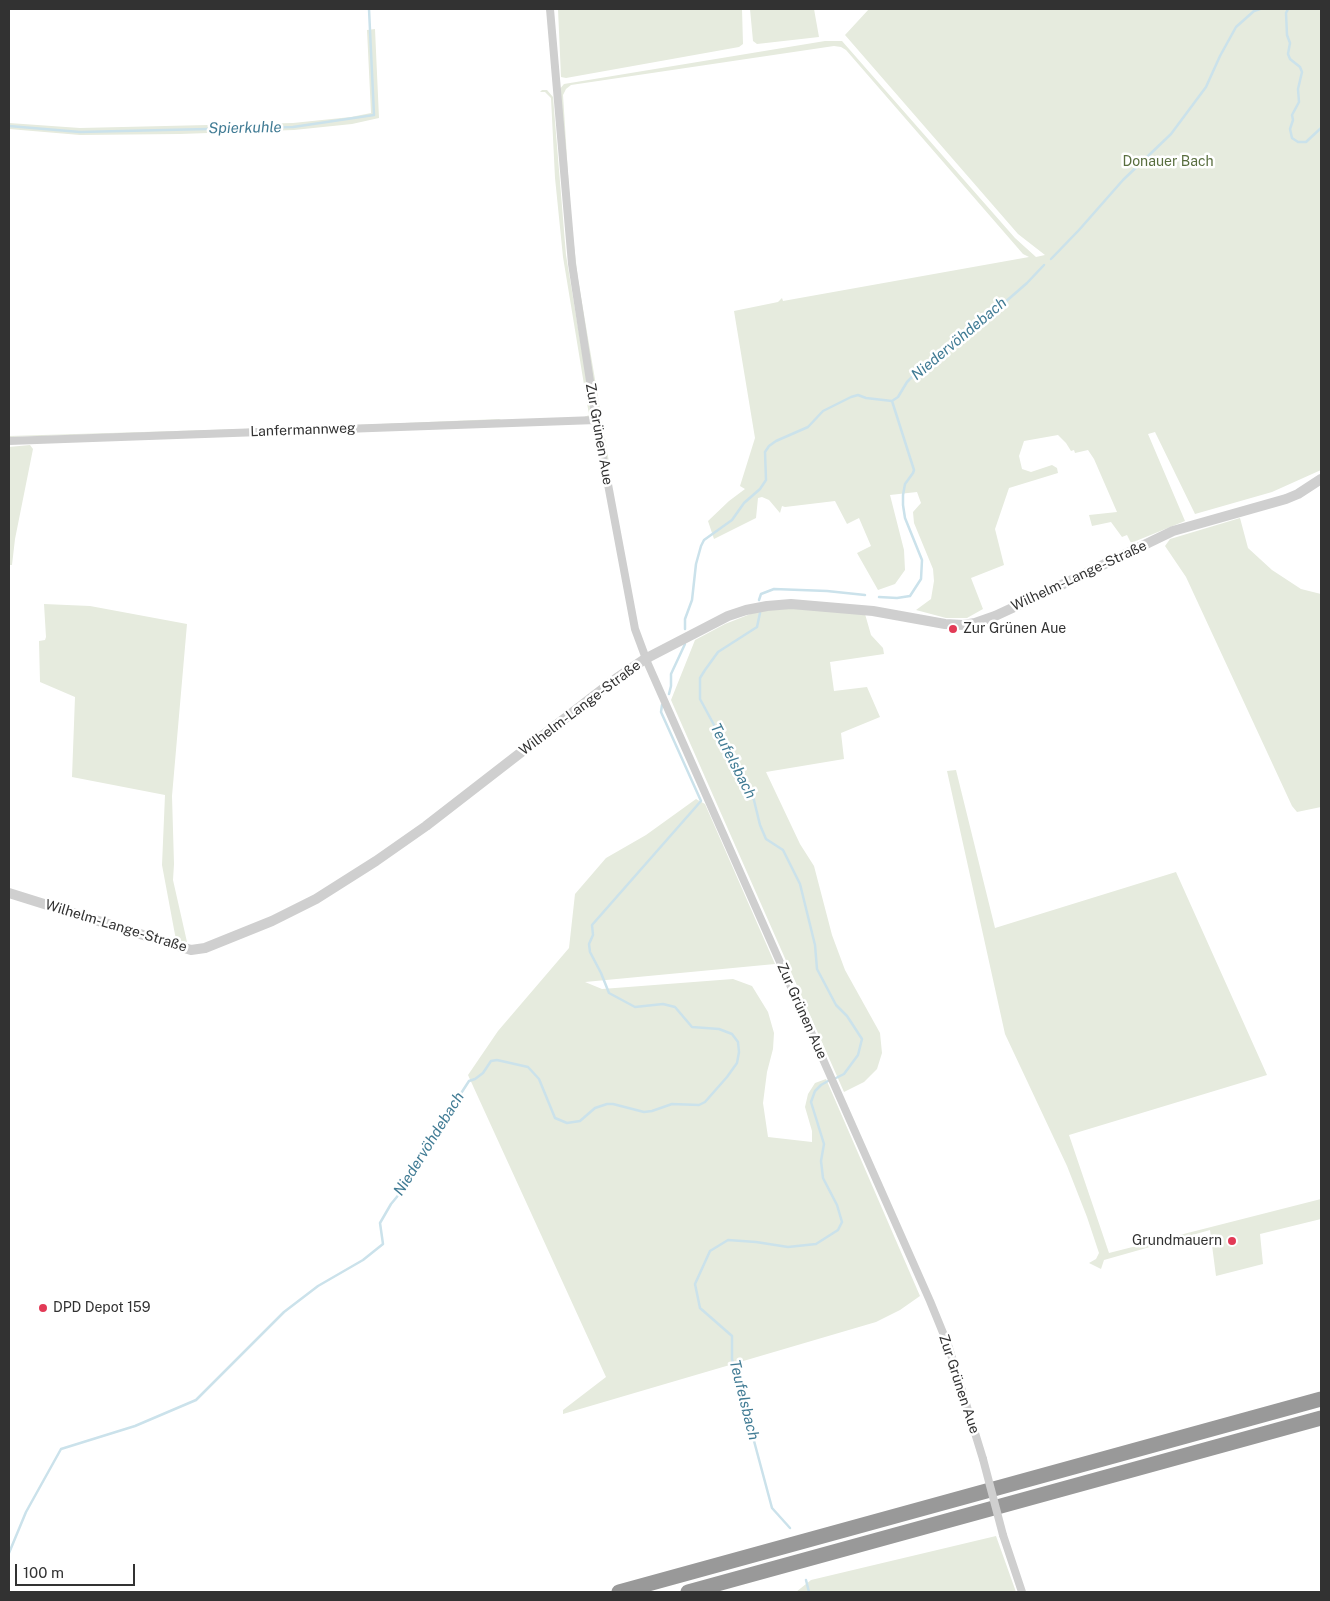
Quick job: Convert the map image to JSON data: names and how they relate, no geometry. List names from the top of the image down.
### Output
{
  "streets": {
    "street": ["Lanfermannweg", "Zur Grünen Aue", "Wilhelm-Lange-Straße"]
  },
  "crossings": [
    ["Lanfermannweg", "Zur Grünen Aue"],
    ["Zur Grünen Aue", "Wilhelm-Lange-Straße"]
  ],
  "water": ["Spierkuhle", "Niedervöhdebach", "Teufelsbach"],
  "parks": ["Donauer Bach"],
  "places": ["Zur Grünen Aue", "Grundmauern", "DPD Depot 159"],
  "scale_bar": "100 m"
}
